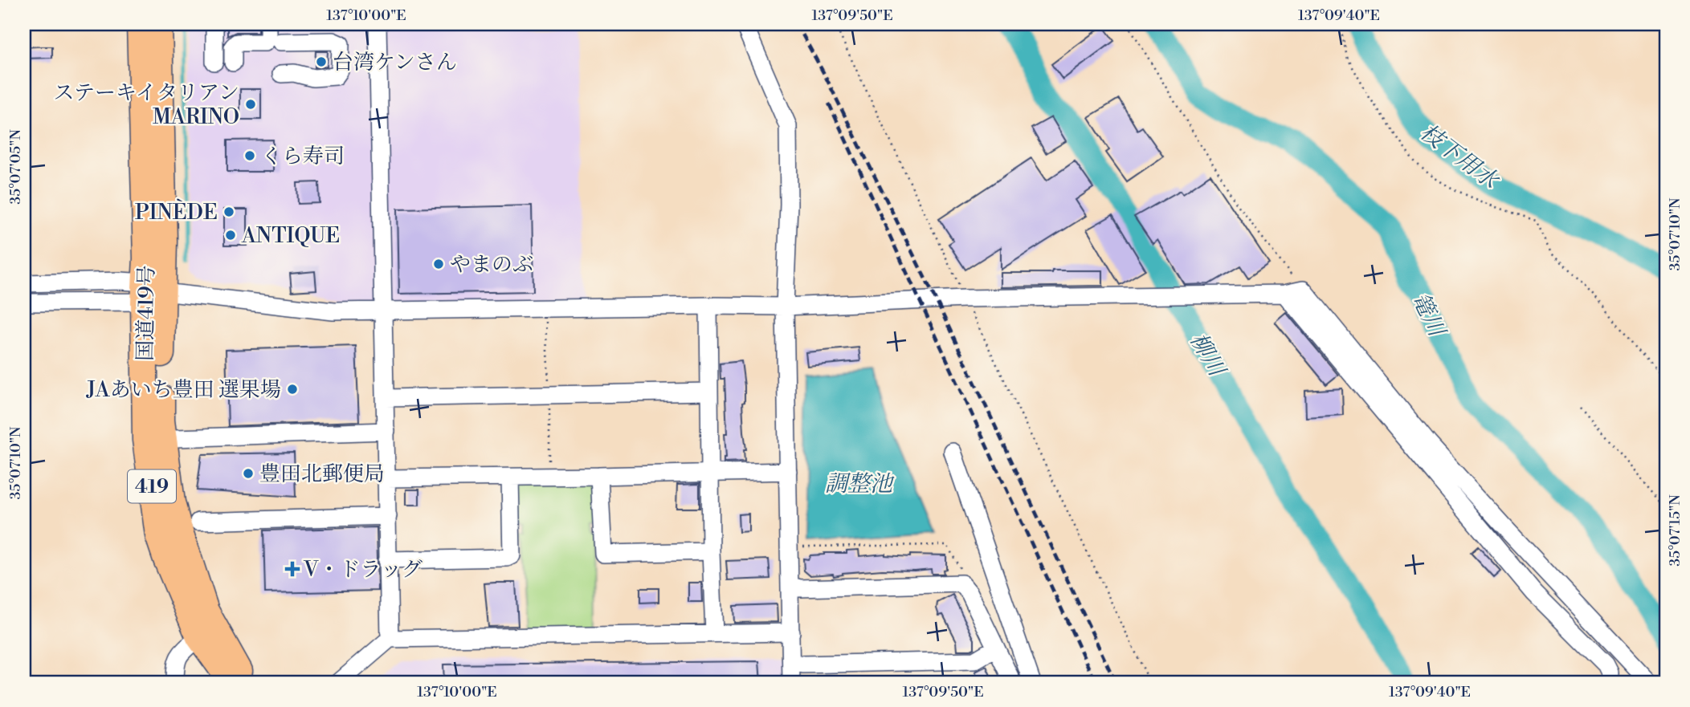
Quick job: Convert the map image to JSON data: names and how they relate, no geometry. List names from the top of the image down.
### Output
{
  "streets": {
    "highway": ["国道419号", "419"]
  },
  "water": [
    "枝下用水",
    "篭川",
    "柳川",
    "調整池"
  ],
  "places": {
    "other": [
      "台湾ケンさん",
      "ステーキイタリアン MARINO",
      "くら寿司",
      "PINÈDE",
      "ANTIQUE",
      "やまのぶ",
      "JAあいち豊田 選果場",
      "豊田北郵便局"
    ],
    "health": ["V・ドラッグ"]
  },
  "coordinates": [
    "137°10'00\"E",
    "137°09'50\"E",
    "137°09'40\"E",
    "35°07'05\"N",
    "35°07'10\"N",
    "35°07'15\"N"
  ]
}
